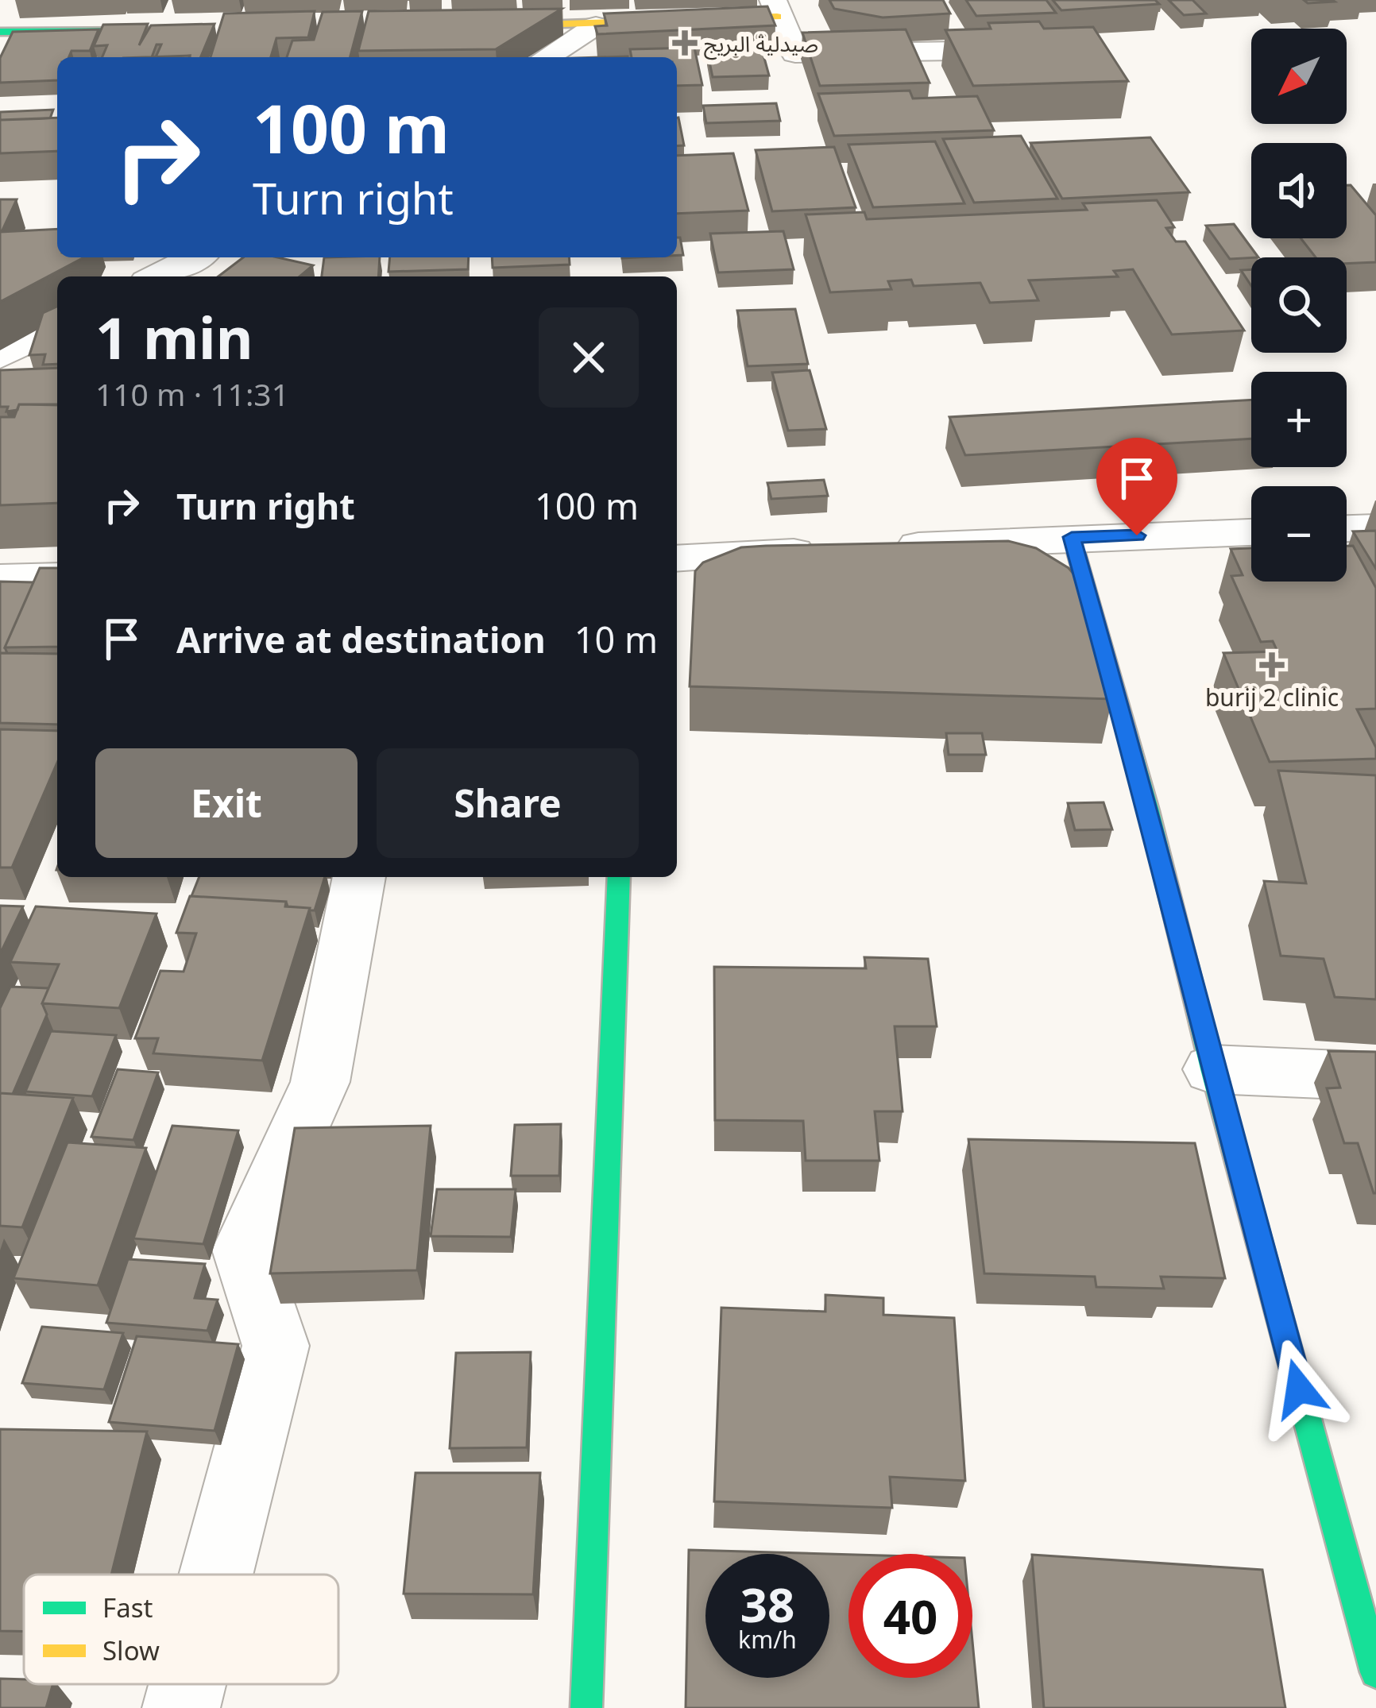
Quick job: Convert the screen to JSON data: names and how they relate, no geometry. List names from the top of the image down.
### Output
{
  "places": {
    "health": ["صيدلية البريج", "burij 2 clinic"]
  },
  "legend": ["Fast", "Slow"],
  "north": "bottom left",
  "page": {
    "map_buttons": ["+", "−"],
    "turn": ["100 m", "Turn right"],
    "heading": ["1 min", "110 m · 11:31"],
    "list": [
      {
        "name": "Turn right",
        "value": "100 m"
      },
      {
        "name": "Arrive at destination",
        "value": "10 m"
      }
    ],
    "buttons": ["Exit", "Share"],
    "speed": "38 km/h",
    "limit": "40"
  }
}
